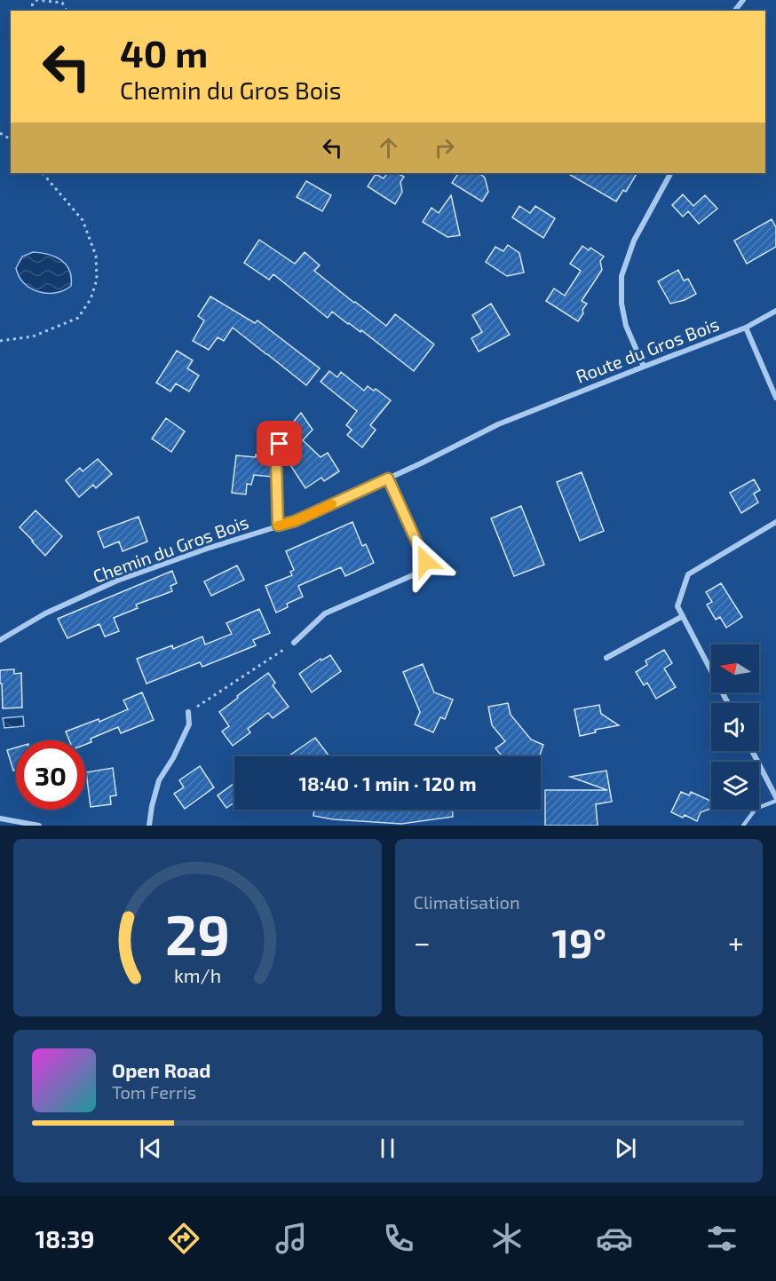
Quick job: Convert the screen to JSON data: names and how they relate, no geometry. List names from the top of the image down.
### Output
{
  "streets": {
    "street": ["Route du Gros Bois", "Chemin du Gros Bois"]
  },
  "crossings": [
    ["Route du Gros Bois", "Chemin du Gros Bois"]
  ],
  "north": "left",
  "page": {
    "turn": ["40 m", "Chemin du Gros Bois"],
    "limit": "30",
    "trip": "18:40 · 1 min · 120 m",
    "tile": "Climatisation",
    "heat": ["−", "19°", "+"],
    "song": ["Open Road", "Tom Ferris"],
    "tabs": "18:39",
    "gauge": ["29", "km/h"]
  }
}
